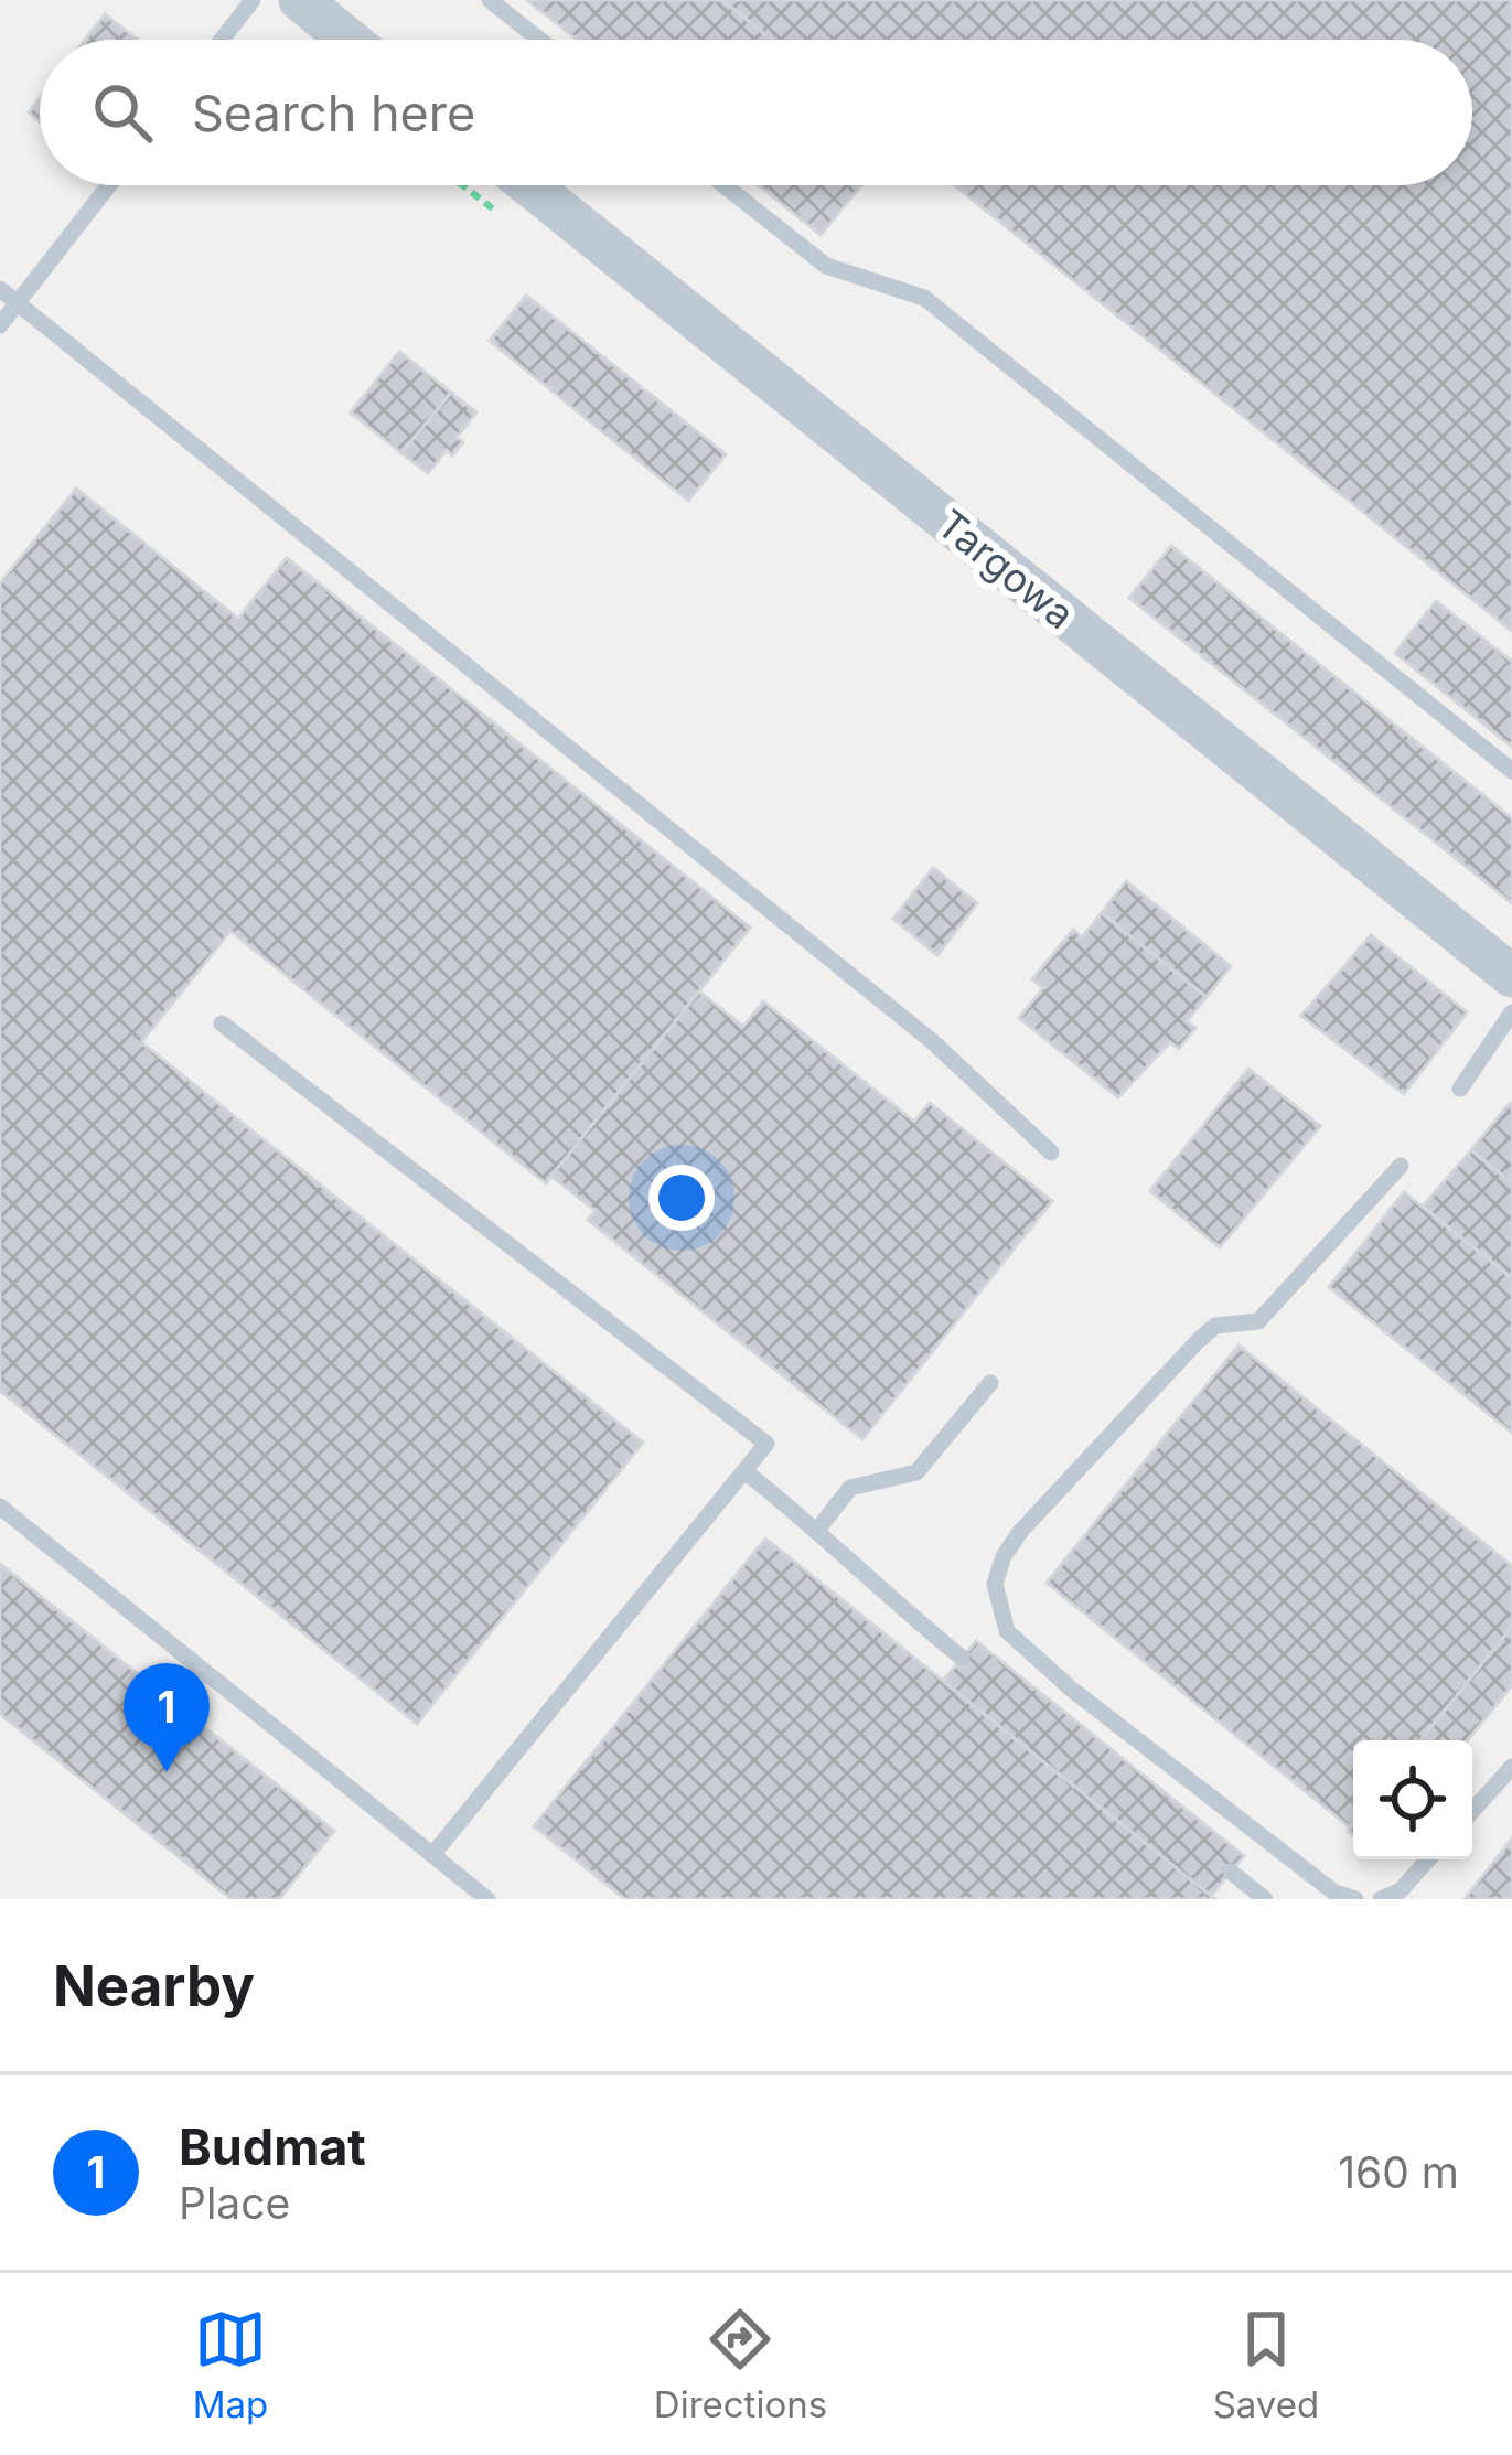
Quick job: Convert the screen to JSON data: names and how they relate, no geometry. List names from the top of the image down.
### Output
{
  "streets": {
    "street": ["Targowa"]
  },
  "page": {
    "search": "Search here",
    "pins": "1",
    "heading": "Nearby",
    "list": [
      {
        "mark": "1",
        "name": "Budmat",
        "note": "Place",
        "value": "160 m"
      }
    ],
    "nav": ["Map", "Directions", "Saved"]
  }
}
